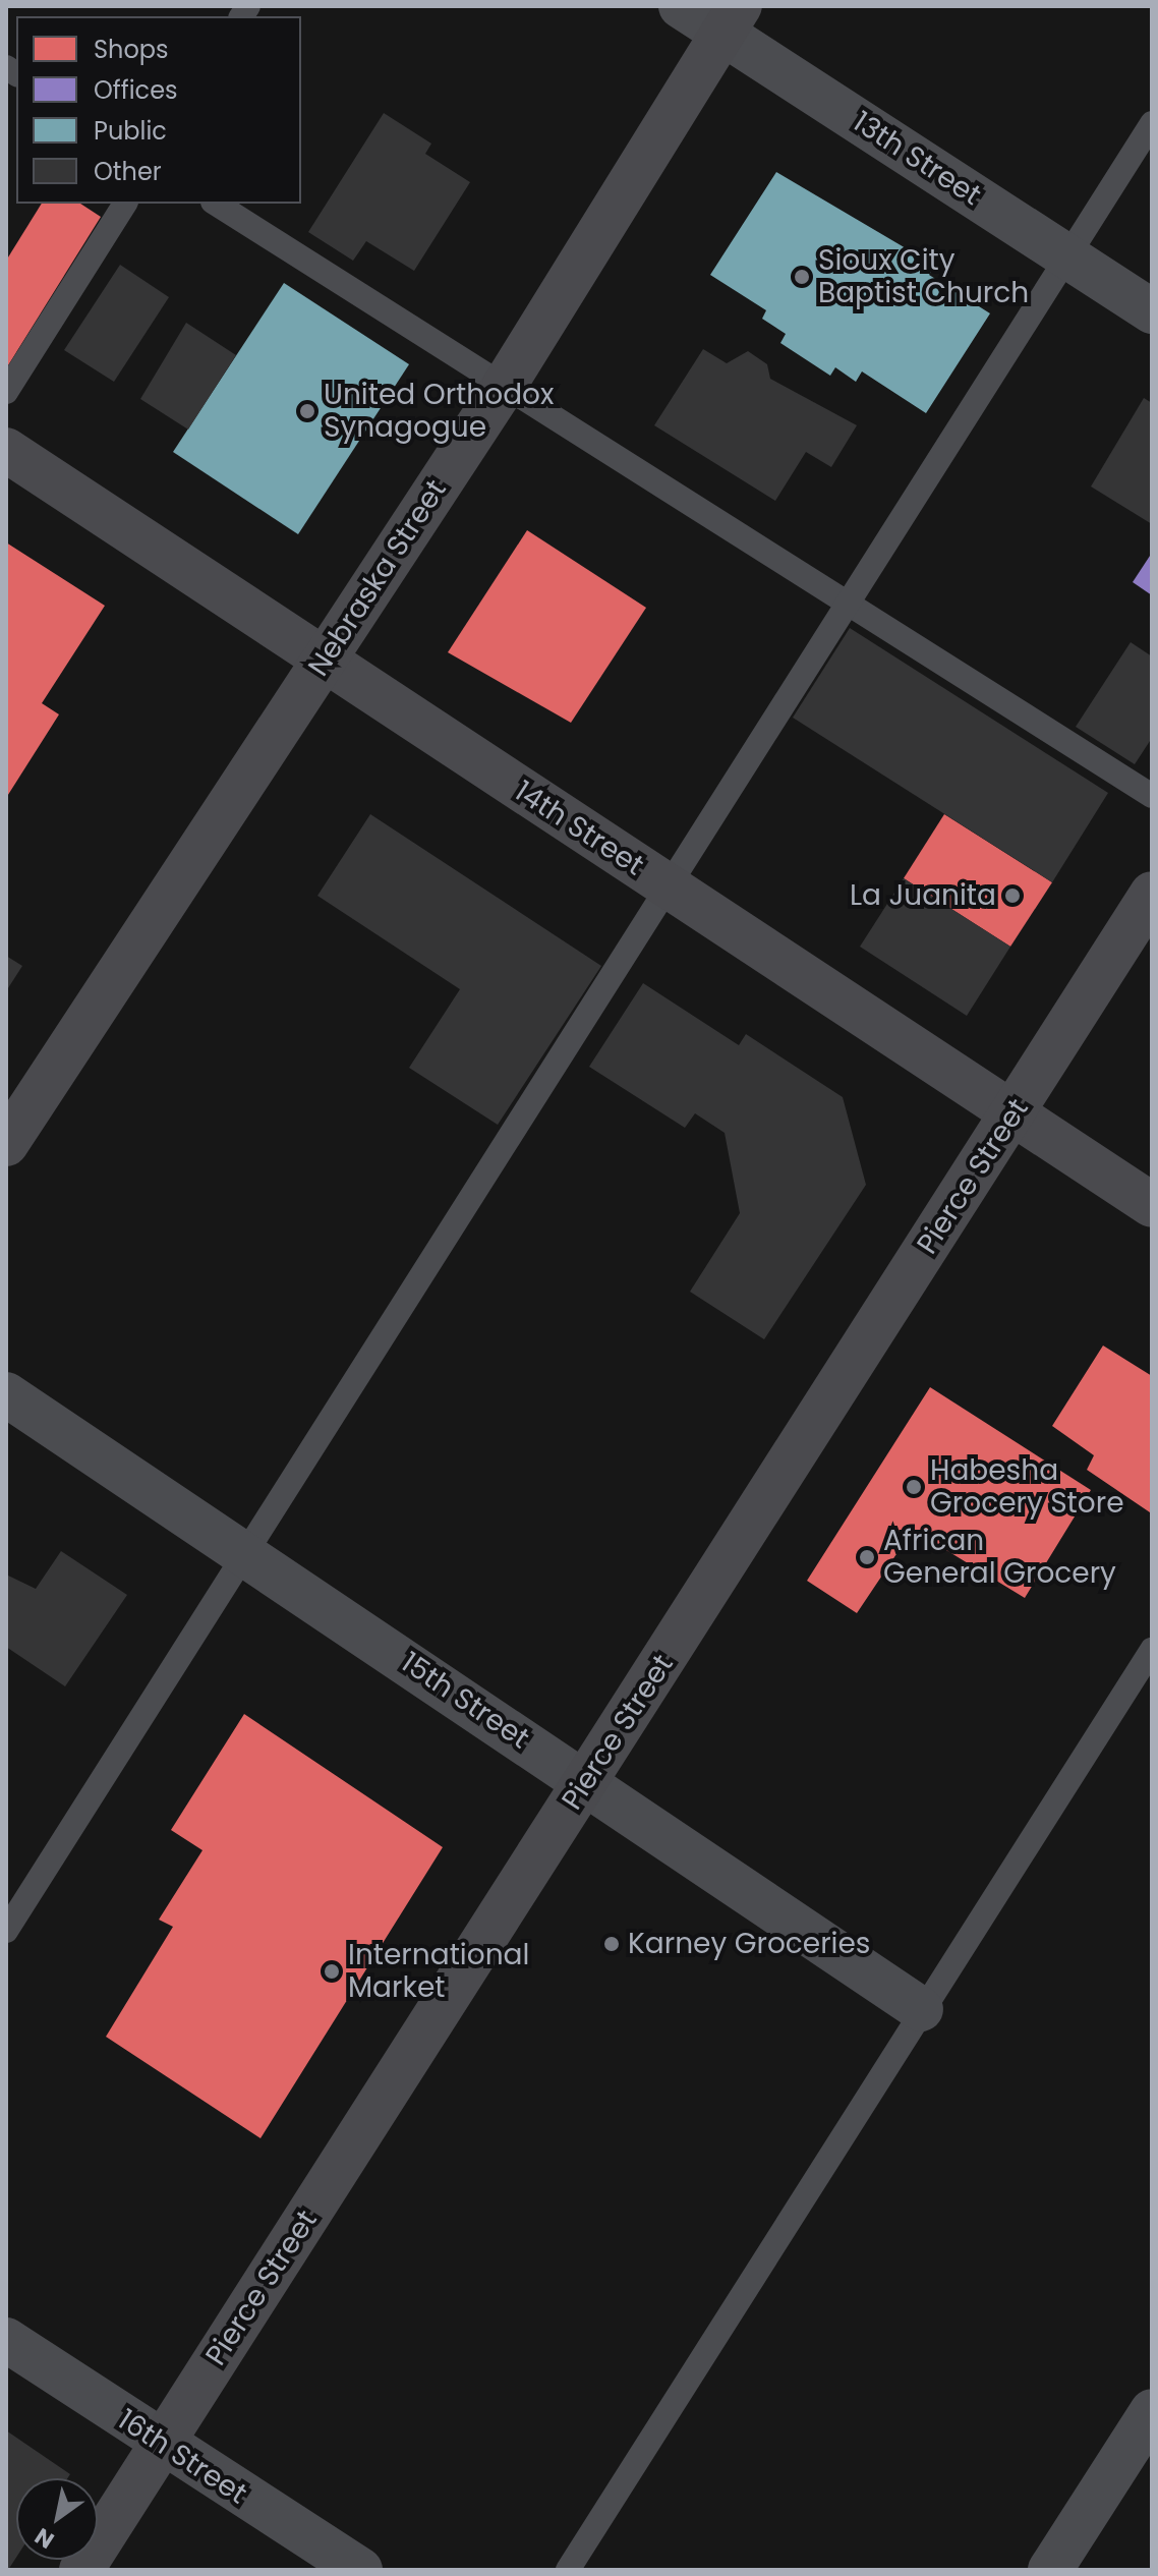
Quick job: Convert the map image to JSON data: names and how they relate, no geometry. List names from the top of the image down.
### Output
{
  "streets": {
    "main road": ["Nebraska Street", "14th Street", "Pierce Street"],
    "street": ["13th Street", "15th Street", "16th Street"]
  },
  "crossings": [
    ["13th Street", "Nebraska Street"],
    ["Nebraska Street", "14th Street"],
    ["14th Street", "Pierce Street"],
    ["Pierce Street", "15th Street"],
    ["Pierce Street", "16th Street"]
  ],
  "places": [
    "Sioux City Baptist Church",
    "United Orthodox Synagogue",
    "La Juanita",
    "Habesha Grocery Store",
    "African General Grocery",
    "Karney Groceries",
    "International Market"
  ],
  "legend": [
    "Shops",
    "Offices",
    "Public",
    "Other"
  ],
  "north": "bottom left"
}
